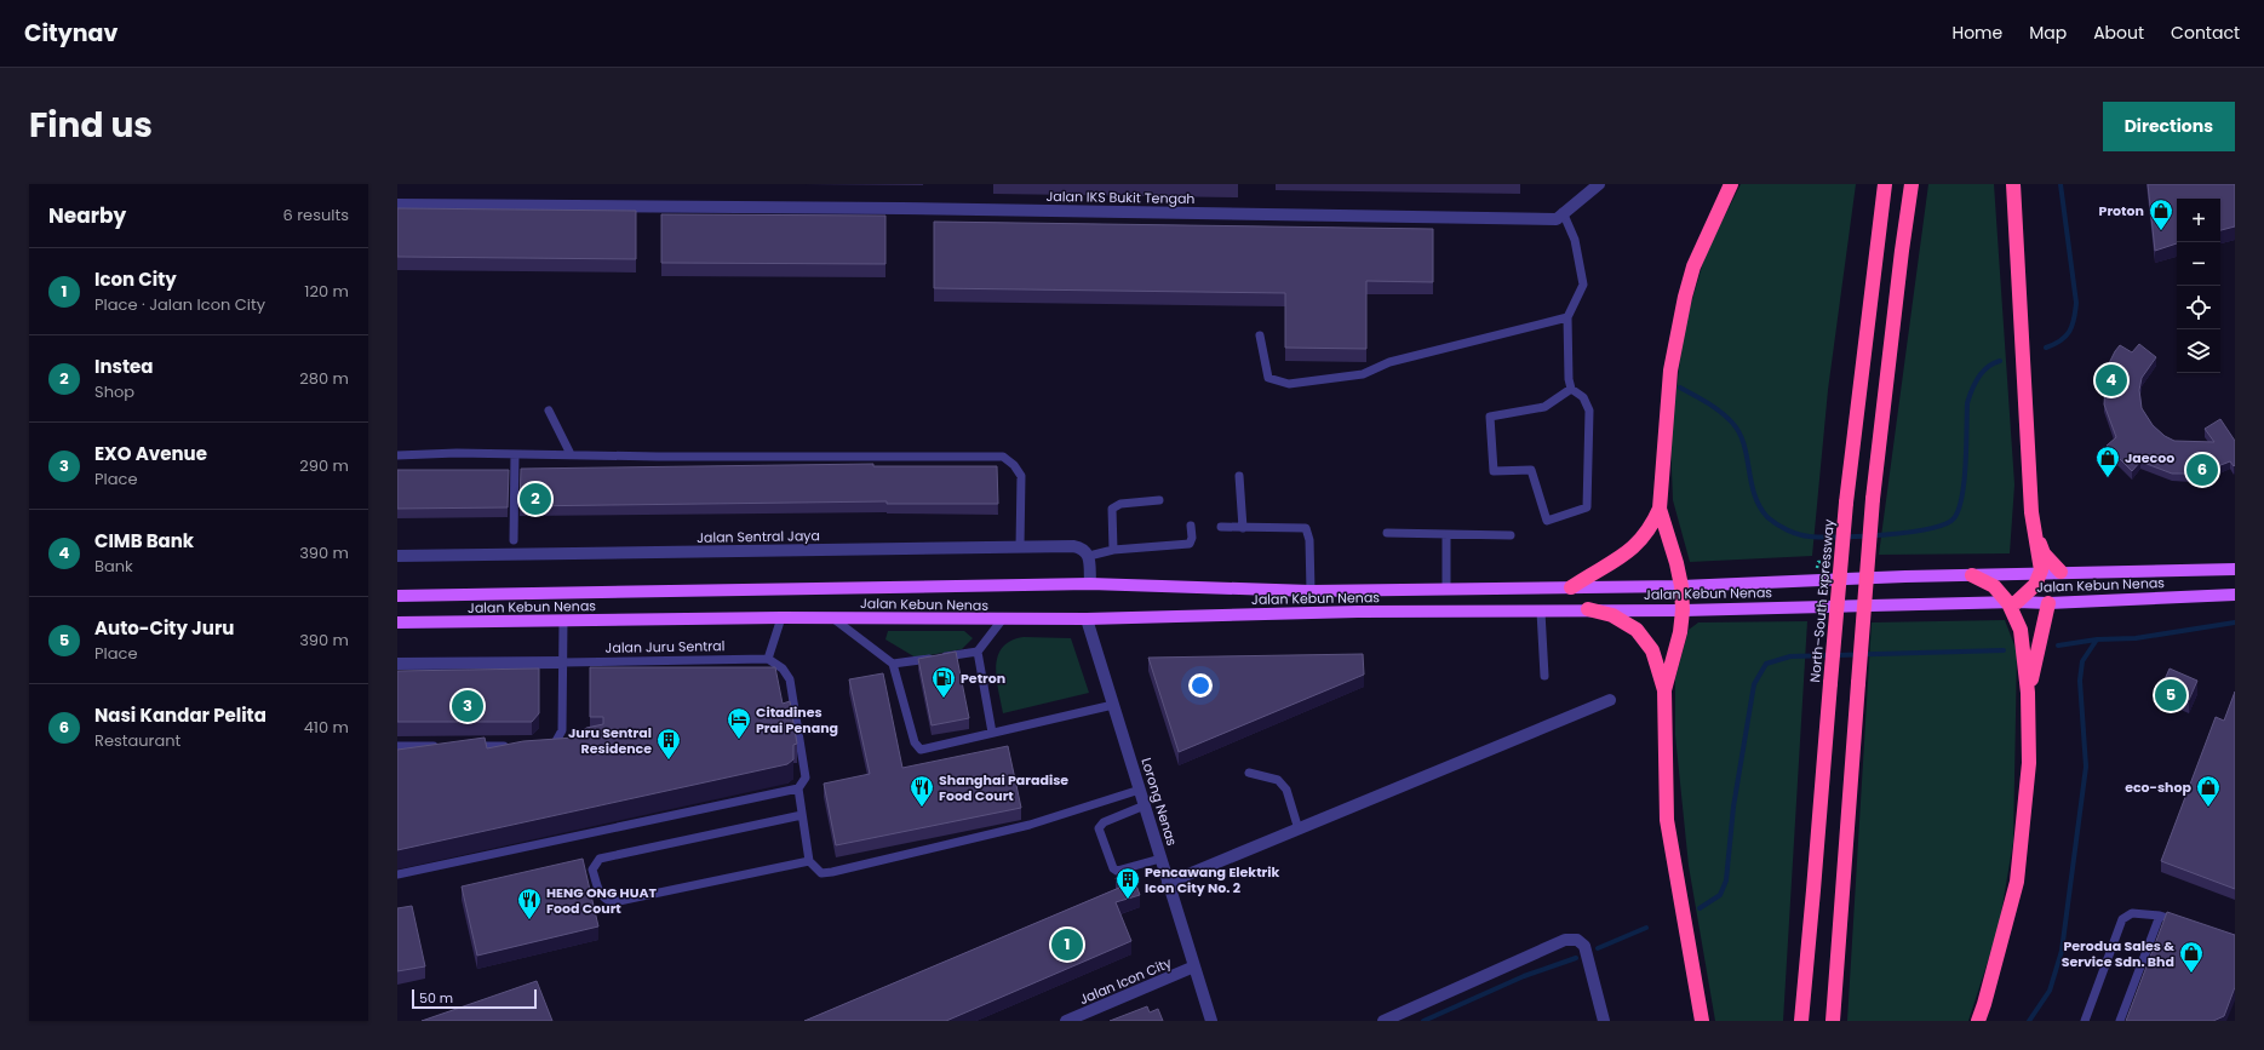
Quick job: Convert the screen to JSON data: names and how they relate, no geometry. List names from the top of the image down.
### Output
{
  "streets": {
    "highway": ["North–South Expressway"],
    "main road": ["Jalan Kebun Nenas"],
    "street": [
      "Jalan IKS Bukit Tengah",
      "Jalan Sentral Jaya",
      "Jalan Juru Sentral",
      "Lorong Nenas",
      "Jalan Icon City"
    ]
  },
  "crossings": [
    ["Jalan Kebun Nenas", "Lorong Nenas"],
    ["Lorong Nenas", "Jalan Icon City"]
  ],
  "places": {
    "shop": [
      "Proton",
      "Jaecoo",
      "eco-shop",
      "Perodua Sales & Service Sdn. Bhd"
    ],
    "fuel station": ["Petron"],
    "hotel": ["Citadines Prai Penang"],
    "building": ["Juru Sentral Residence", "Pencawang Elektrik Icon City No. 2"],
    "restaurant": ["Shanghai Paradise Food Court", "HENG ONG HUAT Food Court"]
  },
  "scale_bar": "50 m",
  "page": {
    "header": "Citynav",
    "nav": [
      "Home",
      "Map",
      "About",
      "Contact"
    ],
    "title": "Find us",
    "buttons": "Directions",
    "heading": ["Nearby", "6 results"],
    "map_buttons": ["+", "−"],
    "list": [
      {
        "mark": "1",
        "name": "Icon City",
        "note": "Place · Jalan Icon City",
        "value": "120 m"
      },
      {
        "mark": "2",
        "name": "Instea",
        "note": "Shop",
        "value": "280 m"
      },
      {
        "mark": "3",
        "name": "EXO Avenue",
        "note": "Place",
        "value": "290 m"
      },
      {
        "mark": "4",
        "name": "CIMB Bank",
        "note": "Bank",
        "value": "390 m"
      },
      {
        "mark": "5",
        "name": "Auto-City Juru",
        "note": "Place",
        "value": "390 m"
      },
      {
        "mark": "6",
        "name": "Nasi Kandar Pelita",
        "note": "Restaurant",
        "value": "410 m"
      }
    ],
    "pins": [
      "4",
      "6",
      "2",
      "5",
      "3",
      "1"
    ],
    "scale": "50 m"
  }
}
